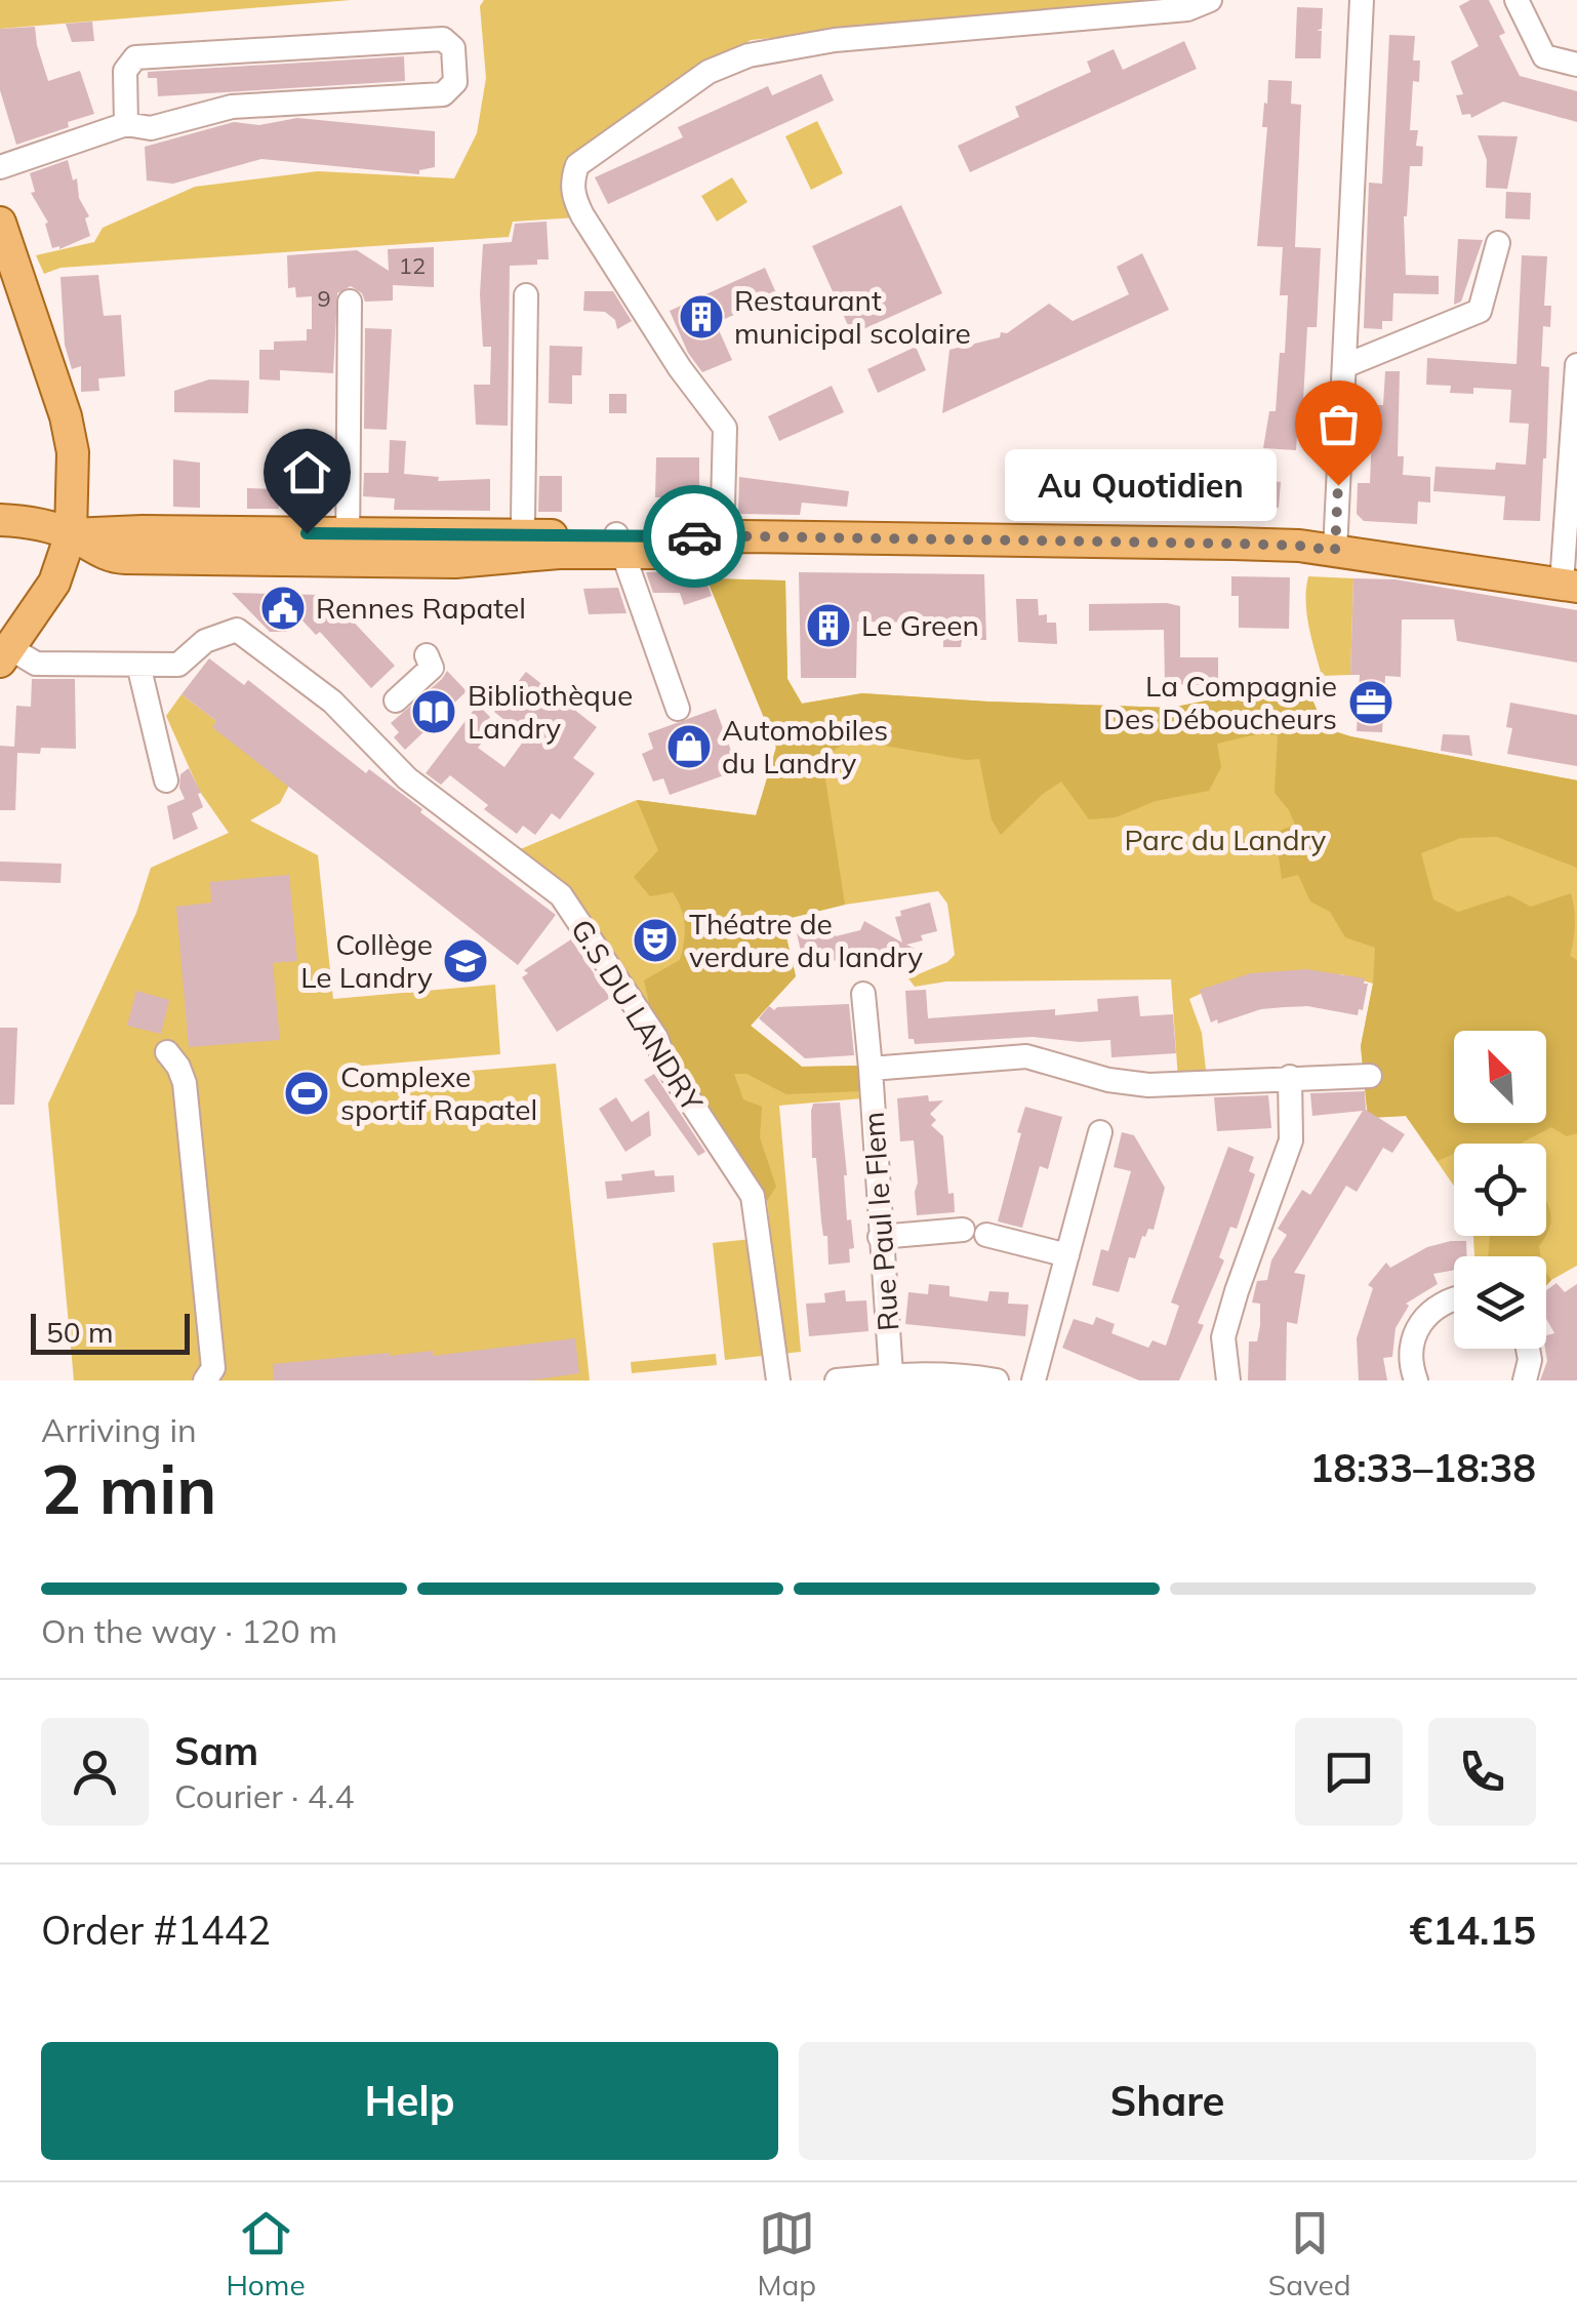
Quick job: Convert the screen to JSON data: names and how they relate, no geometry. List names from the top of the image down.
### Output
{
  "streets": {
    "street": ["G.S DU LANDRY", "Rue Paul le Flem"]
  },
  "parks": ["Parc du Landry"],
  "places": {
    "building": ["Restaurant municipal scolaire", "Le Green"],
    "other": ["Au Quotidien"],
    "public building": ["Rennes Rapatel"],
    "office": ["La Compagnie Des Déboucheurs"],
    "library": ["Bibliothèque Landry"],
    "shop": ["Automobiles du Landry"],
    "theatre": ["Théatre de verdure du landry"],
    "school or university": ["Collège Le Landry"],
    "sports": ["Complexe sportif Rapatel"]
  },
  "house_numbers": ["12", "9"],
  "scale_bar": "50 m",
  "north": "top left",
  "page": {
    "bubble": "Au Quotidien",
    "scale": "50 m",
    "heading": ["2 min", "Arriving in", "18:33–18:38"],
    "panel": [
      "Sam",
      "Courier · 4.4",
      "Order #1442",
      "€14.15"
    ],
    "bar": "On the way · 120 m",
    "buttons": ["Help", "Share"],
    "tabs": ["Home", "Map", "Saved"]
  }
}
